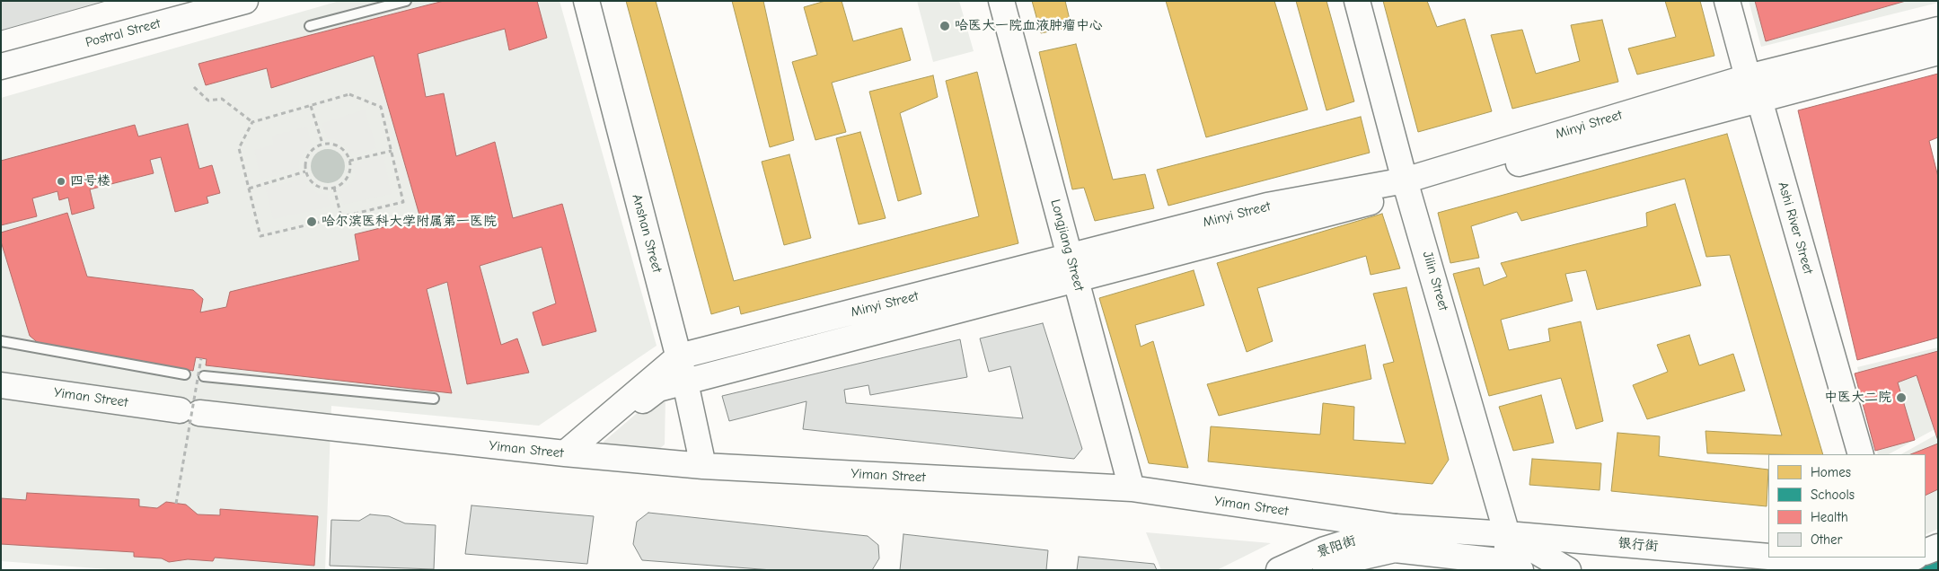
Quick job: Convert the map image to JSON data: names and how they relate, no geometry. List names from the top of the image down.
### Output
{
  "streets": {
    "main road": [
      "Postral Street",
      "Minyi Street",
      "Ashi River Street",
      "Anshan Street",
      "Longjiang Street",
      "Jilin Street",
      "Yiman Street",
      "银行街",
      "景阳街"
    ]
  },
  "crossings": [
    ["Minyi Street", "Ashi River Street"],
    ["Minyi Street", "Anshan Street"],
    ["Minyi Street", "Longjiang Street"],
    ["Minyi Street", "Jilin Street"],
    ["Minyi Street", "Yiman Street"],
    ["Anshan Street", "Yiman Street"],
    ["Longjiang Street", "Yiman Street"],
    ["Jilin Street", "Yiman Street"],
    ["Jilin Street", "银行街"],
    ["Yiman Street", "银行街"],
    ["Yiman Street", "景阳街"]
  ],
  "places": [
    "哈医大一院血液肿瘤中心",
    "四号楼",
    "哈尔滨医科大学附属第一医院",
    "中医大二院"
  ],
  "legend": [
    "Homes",
    "Schools",
    "Health",
    "Other"
  ]
}
